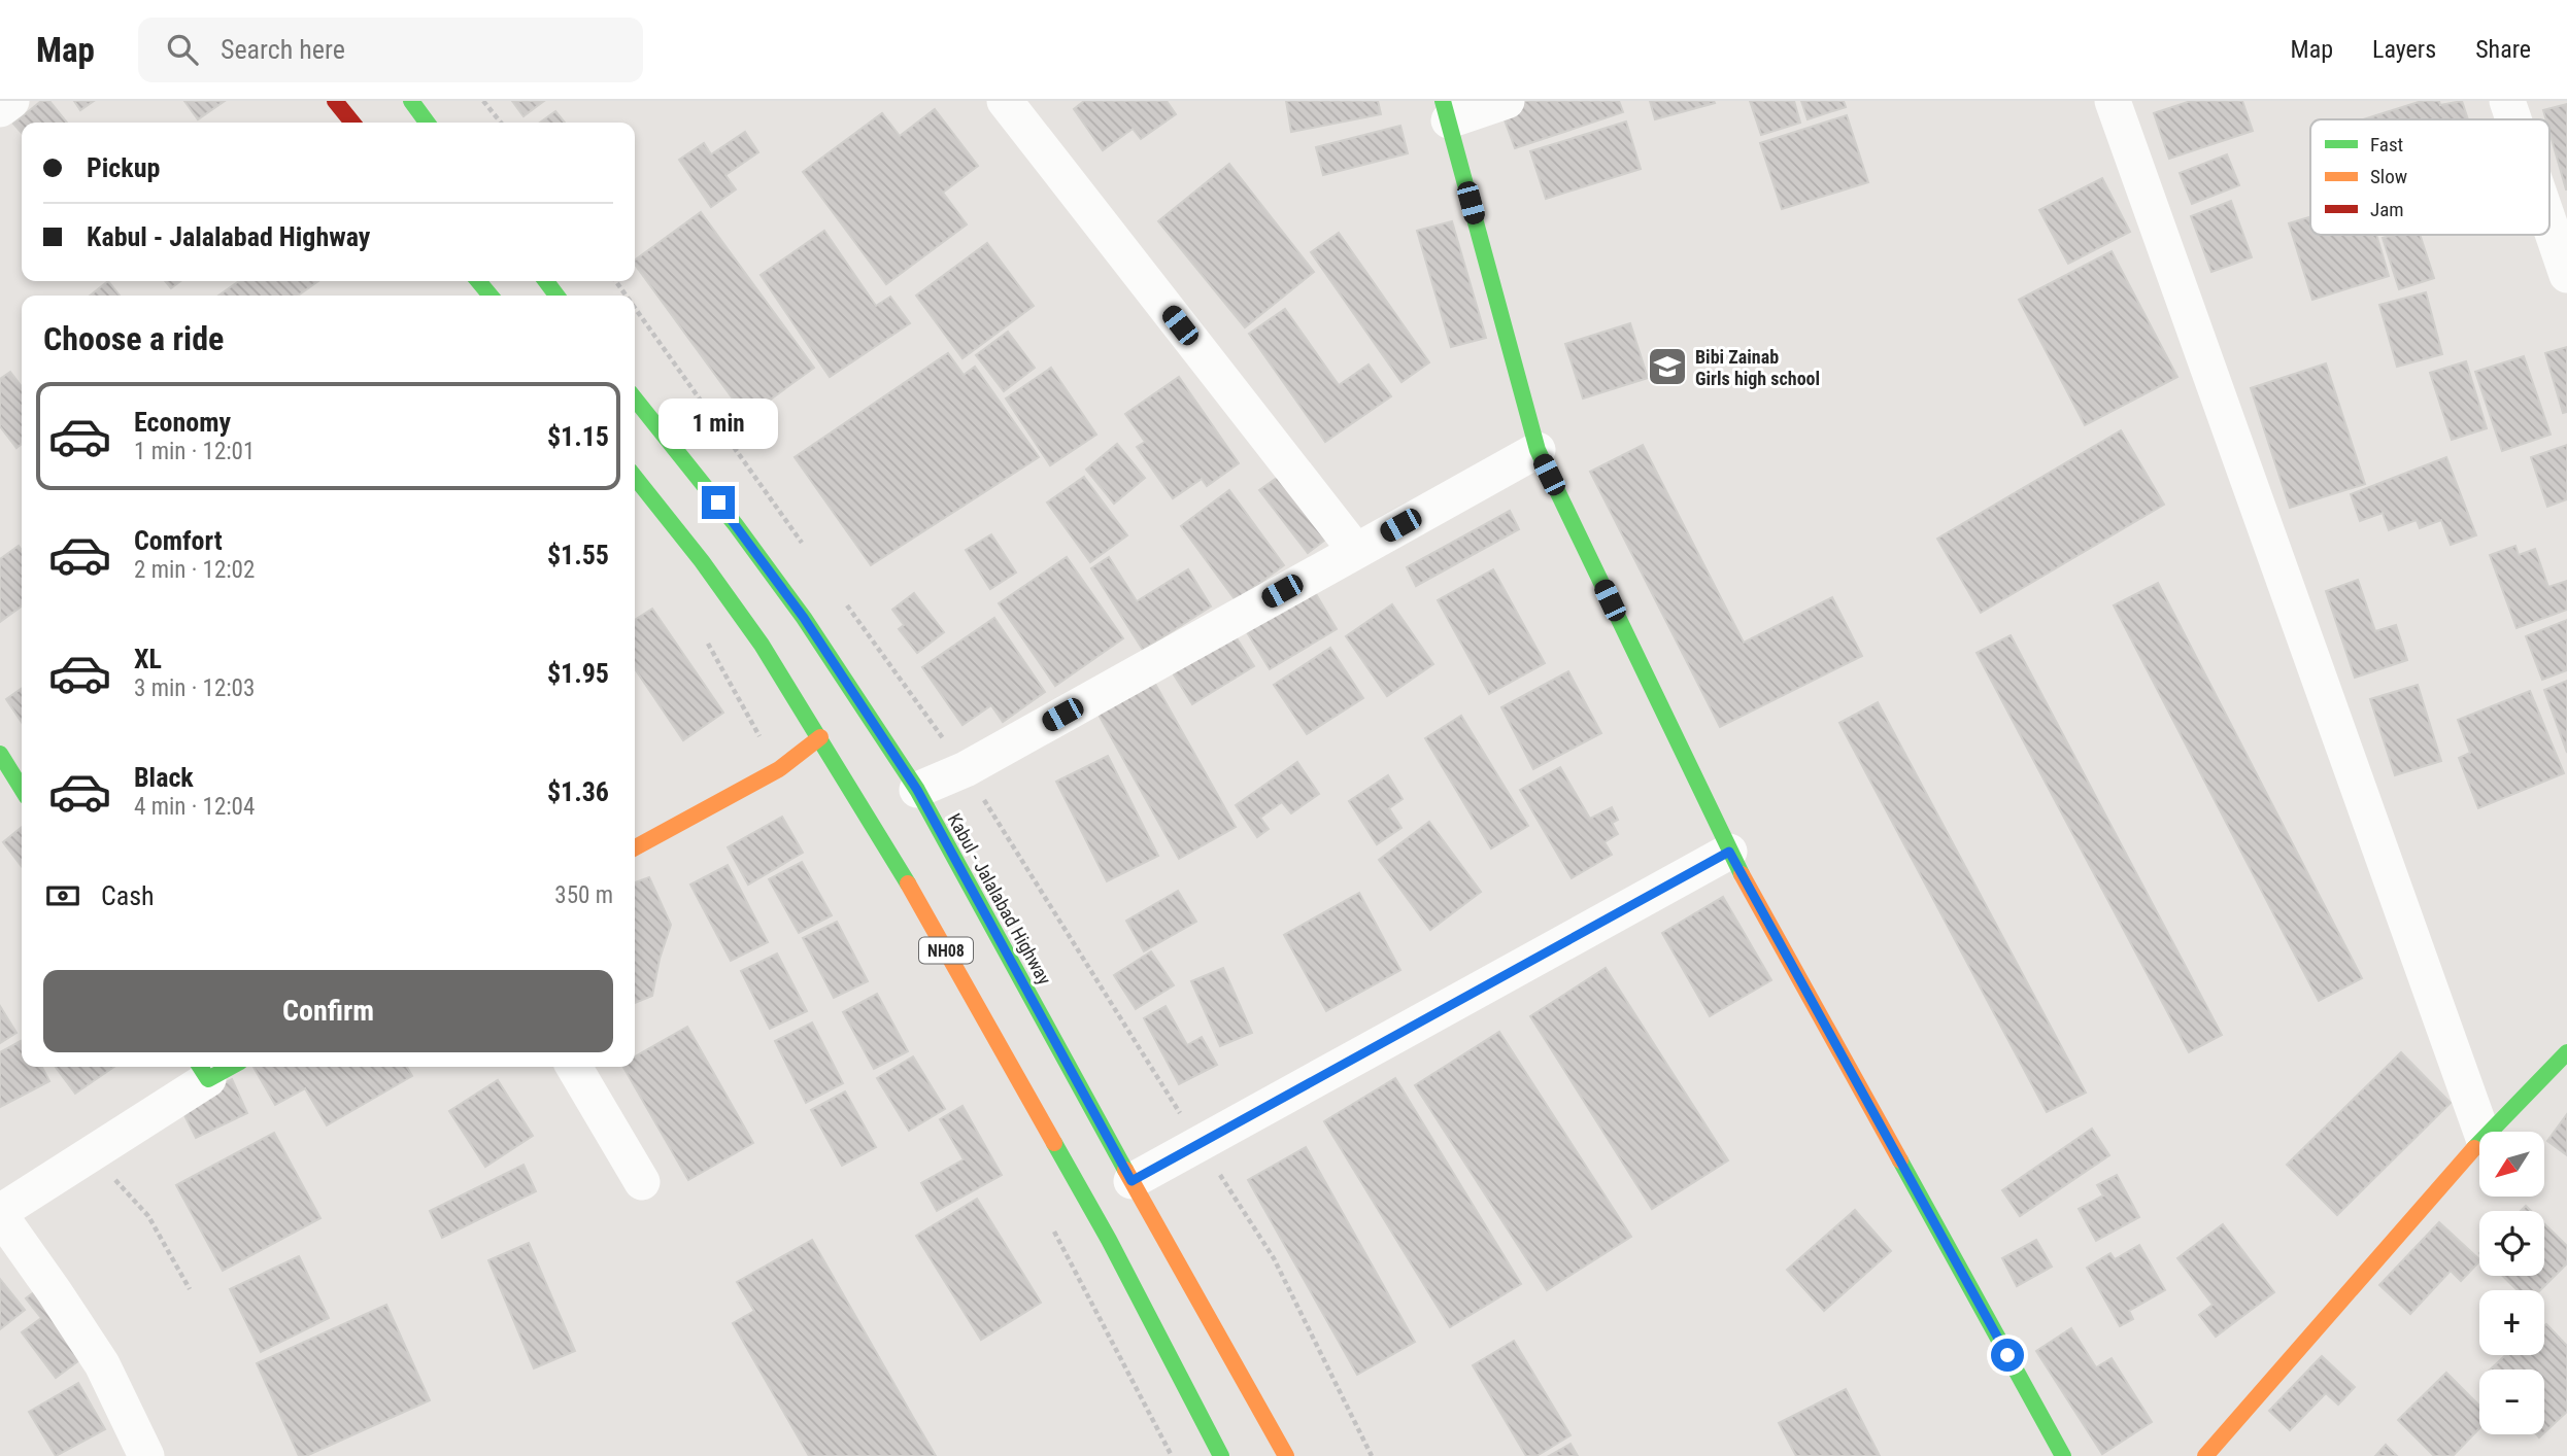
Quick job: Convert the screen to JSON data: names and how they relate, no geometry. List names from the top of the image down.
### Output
{
  "streets": {
    "main road": ["Kabul - Jalalabad Highway", "NH08"]
  },
  "places": {
    "school or university": ["Bibi Zainab Girls high school"]
  },
  "legend": ["Fast", "Slow", "Jam"],
  "north": "bottom left",
  "page": {
    "header": "Map",
    "search": "Search here",
    "nav": ["Map", "Layers", "Share"],
    "banner": ["Pickup", "Kabul - Jalalabad Highway"],
    "heading": "Choose a ride",
    "list": [
      {
        "name": "Economy",
        "note": "1 min · 12:01",
        "value": "$1.15"
      },
      {
        "name": "Comfort",
        "note": "2 min · 12:02",
        "value": "$1.55"
      },
      {
        "name": "XL",
        "note": "3 min · 12:03",
        "value": "$1.95"
      },
      {
        "name": "Black",
        "note": "4 min · 12:04",
        "value": "$1.36"
      }
    ],
    "bubble": "1 min",
    "pay": ["Cash", "350 m"],
    "buttons": "Confirm",
    "map_buttons": ["+", "−"]
  }
}
